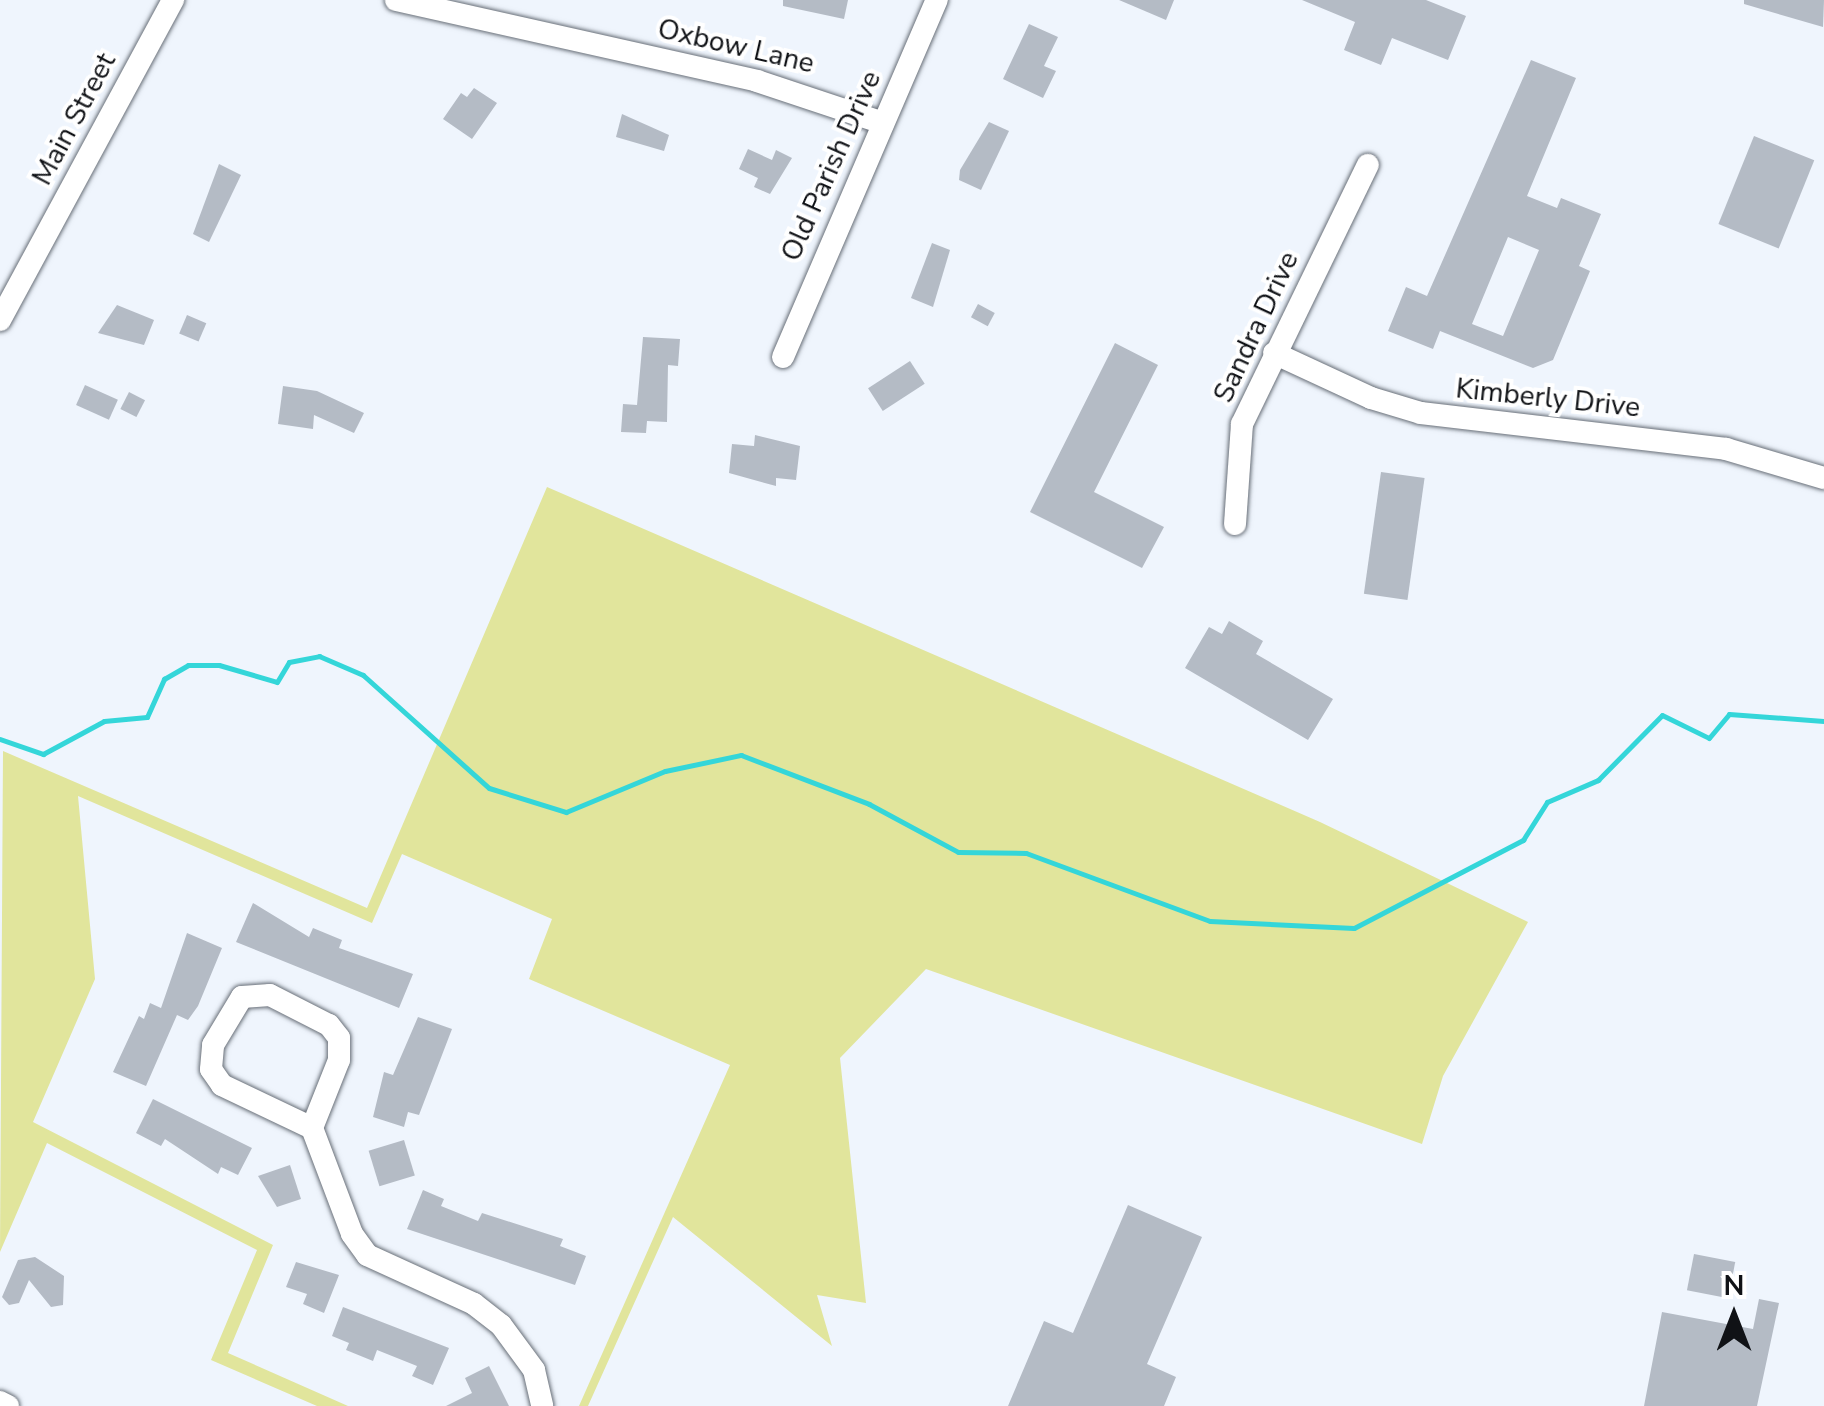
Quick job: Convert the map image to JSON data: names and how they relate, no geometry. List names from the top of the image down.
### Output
{
  "streets": {
    "street": [
      "Oxbow Lane",
      "Main Street",
      "Old Parish Drive",
      "Sandra Drive",
      "Kimberly Drive"
    ]
  },
  "crossings": [
    ["Oxbow Lane", "Old Parish Drive"],
    ["Sandra Drive", "Kimberly Drive"]
  ],
  "north": "top"
}
